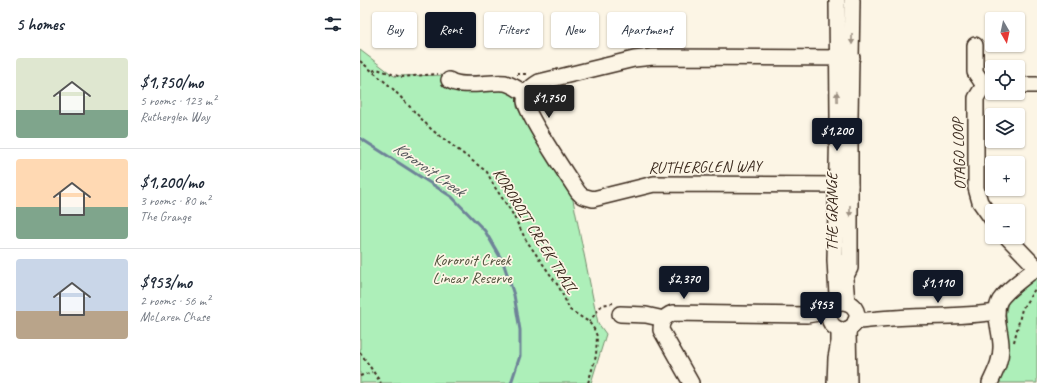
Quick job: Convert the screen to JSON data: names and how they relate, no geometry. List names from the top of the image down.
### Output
{
  "streets": {
    "street": ["OTAGO LOOP", "RUTHERGLEN WAY", "THE GRANGE"],
    "path": ["KOROROIT CREEK TRAIL"]
  },
  "crossings": [
    ["RUTHERGLEN WAY", "THE GRANGE"]
  ],
  "water": ["Kororoit Creek"],
  "parks": ["Kororoit Creek Linear Reserve"],
  "north": "bottom",
  "page": {
    "heading": "5 homes",
    "map_buttons": ["+", "−"],
    "chip": [
      "Buy",
      "Rent",
      "Filters",
      "New",
      "Apartment"
    ],
    "list": [
      {
        "name": "$1,750/mo",
        "note": "5 rooms · 123 m² · Rutherglen Way"
      },
      {
        "name": "$1,200/mo",
        "note": "3 rooms · 80 m² · The Grange"
      },
      {
        "name": "$953/mo",
        "note": "2 rooms · 56 m² · McLaren Chase"
      }
    ],
    "price": [
      "$1,750",
      "$1,200",
      "$2,370",
      "$1,110",
      "$953"
    ]
  }
}
